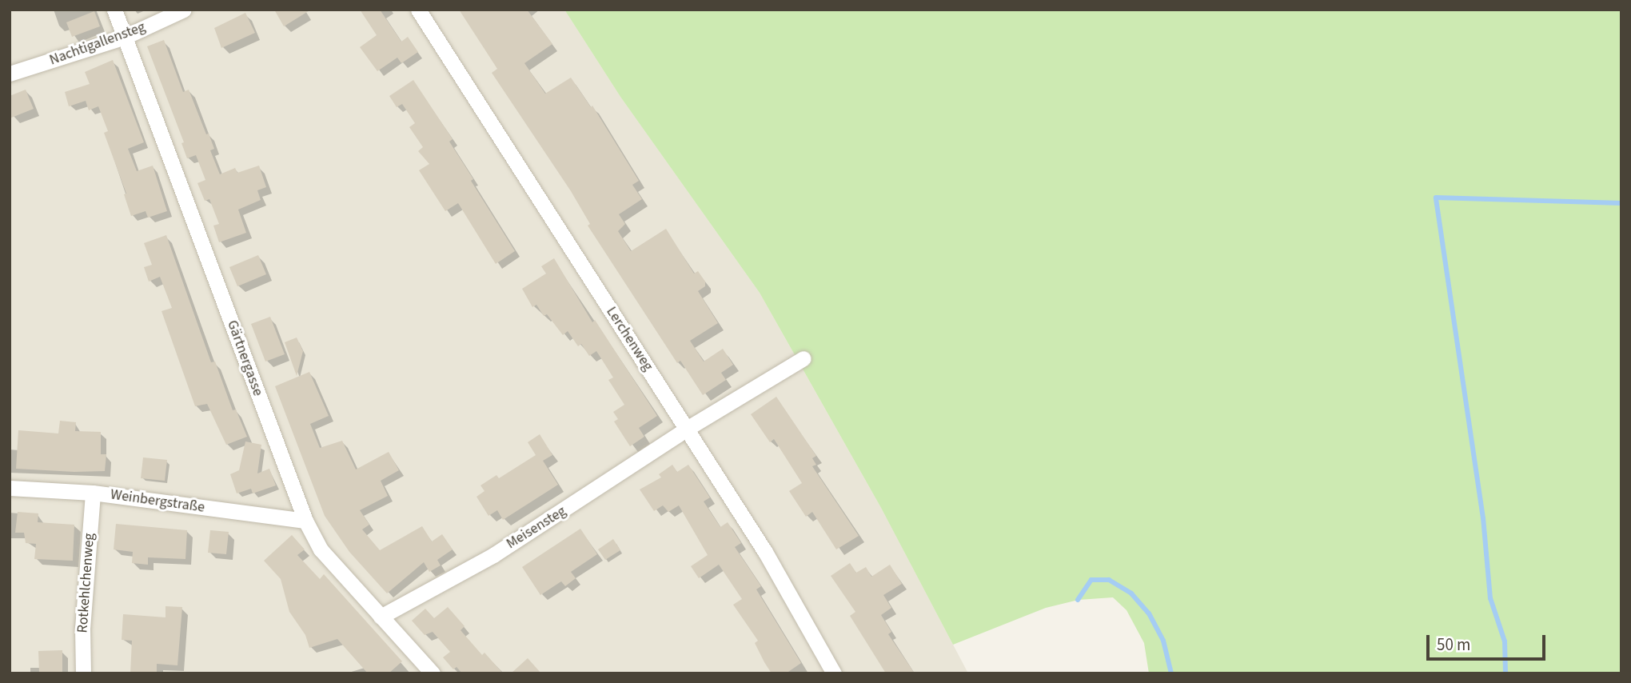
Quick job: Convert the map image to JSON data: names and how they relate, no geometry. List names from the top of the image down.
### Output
{
  "streets": {
    "street": [
      "Nachtigallensteg",
      "Lerchenweg",
      "Gärtnergasse",
      "Weinbergstraße",
      "Meisensteg",
      "Rotkehlchenweg"
    ]
  },
  "crossings": [
    ["Nachtigallensteg", "Gärtnergasse"],
    ["Lerchenweg", "Meisensteg"],
    ["Gärtnergasse", "Weinbergstraße"],
    ["Gärtnergasse", "Meisensteg"],
    ["Weinbergstraße", "Rotkehlchenweg"]
  ],
  "scale_bar": "50 m"
}
